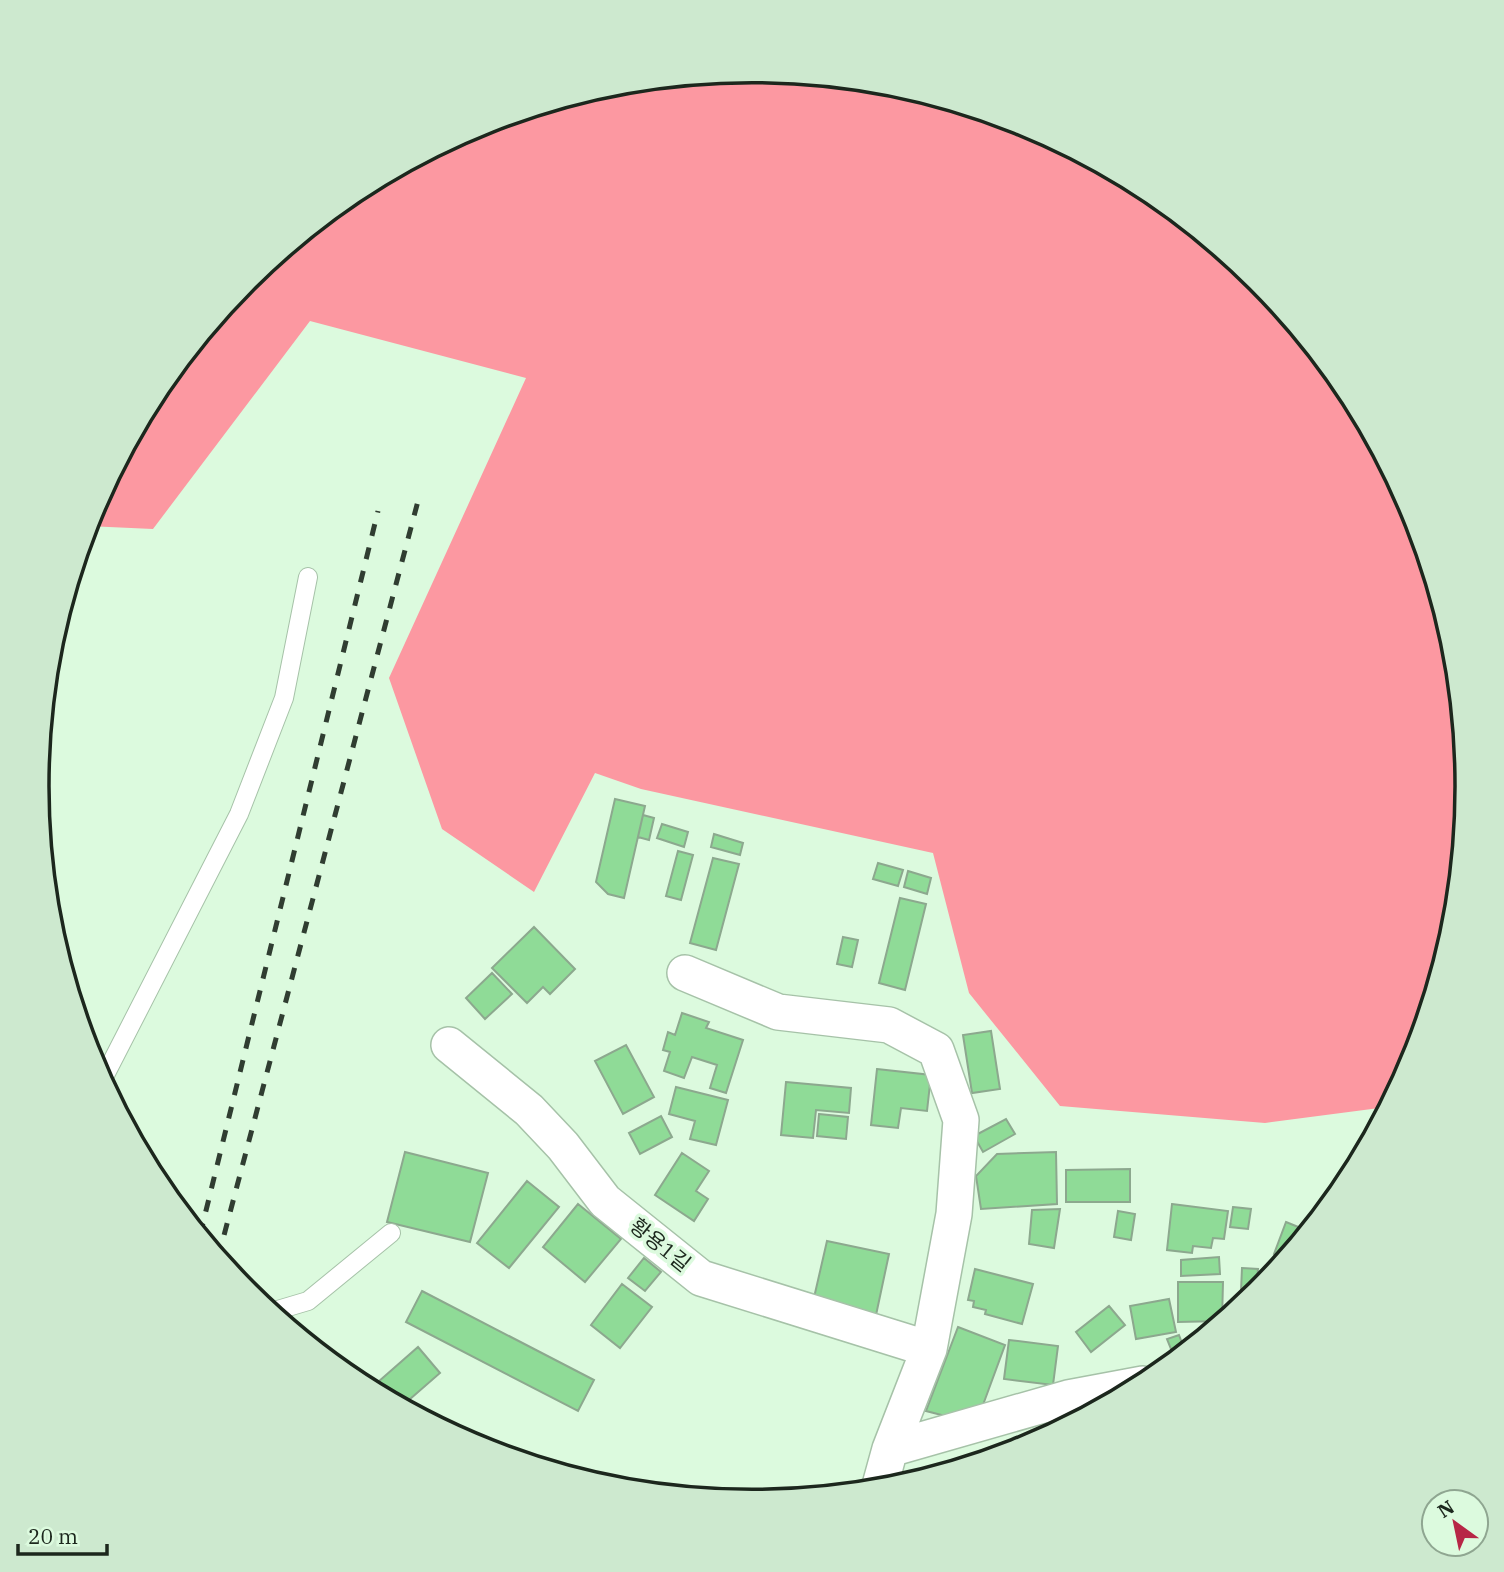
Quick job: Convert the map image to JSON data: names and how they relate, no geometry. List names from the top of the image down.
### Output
{
  "streets": {
    "street": ["황용1길"]
  },
  "scale_bar": "20 m",
  "north": "top left"
}
